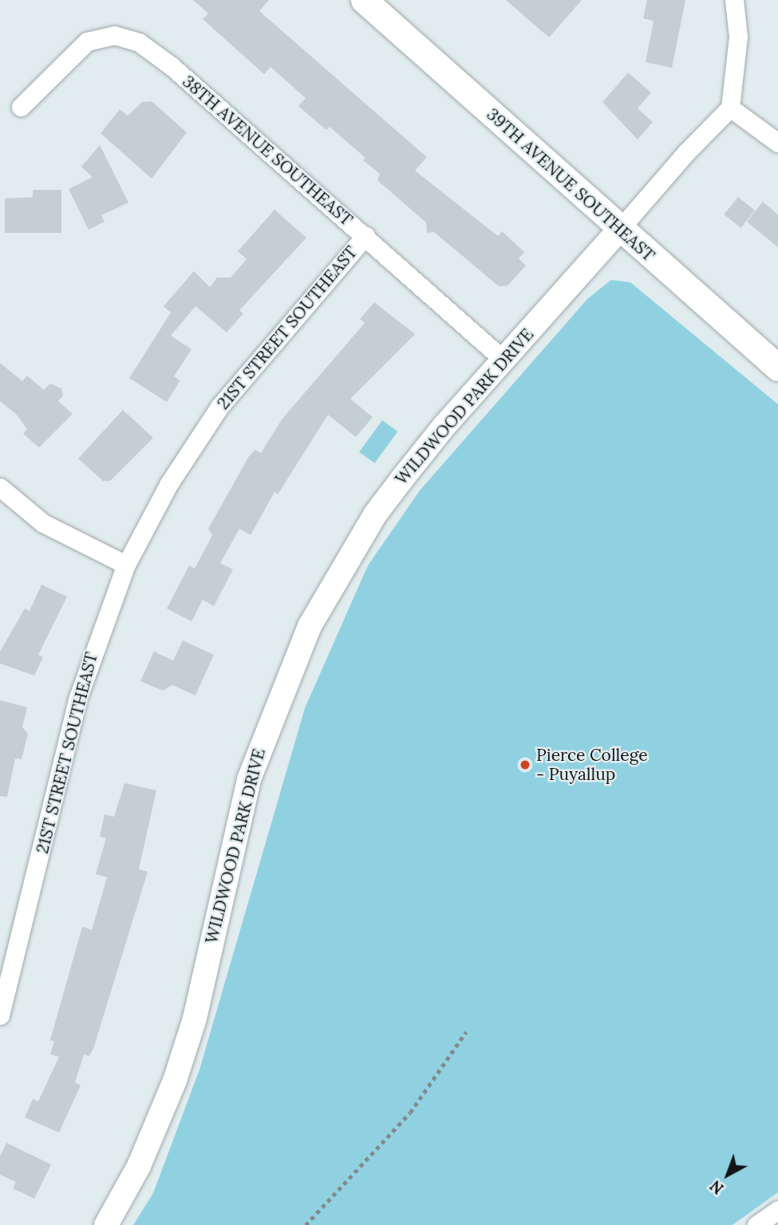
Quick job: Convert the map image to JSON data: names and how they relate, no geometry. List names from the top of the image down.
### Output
{
  "streets": {
    "main road": ["39TH AVENUE SOUTHEAST"],
    "street": ["38TH AVENUE SOUTHEAST", "21ST STREET SOUTHEAST", "WILDWOOD PARK DRIVE"]
  },
  "crossings": [
    ["38TH AVENUE SOUTHEAST", "21ST STREET SOUTHEAST"],
    ["38TH AVENUE SOUTHEAST", "WILDWOOD PARK DRIVE"],
    ["39TH AVENUE SOUTHEAST", "WILDWOOD PARK DRIVE"]
  ],
  "places": ["Pierce College - Puyallup"],
  "north": "bottom left"
}
